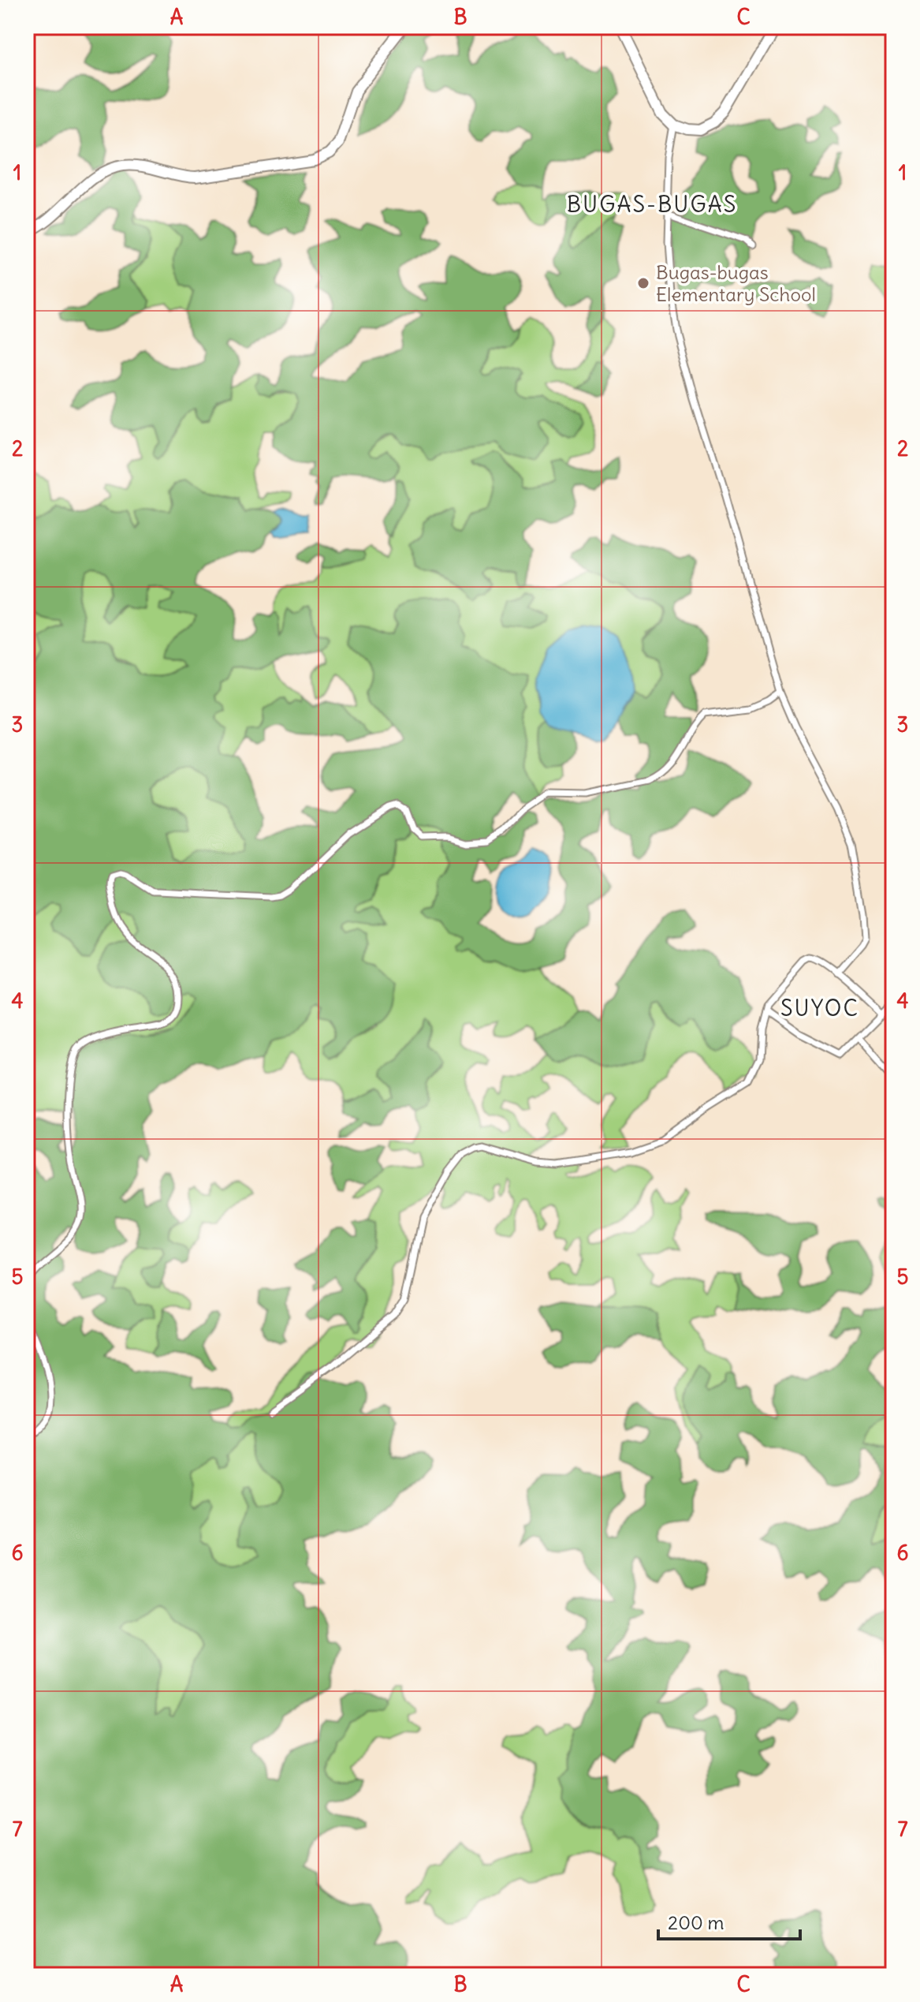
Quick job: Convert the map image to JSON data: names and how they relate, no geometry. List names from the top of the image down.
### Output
{
  "districts": ["BUGAS-BUGAS", "SUYOC"],
  "places": ["Bugas-bugas Elementary School"],
  "scale_bar": "200 m",
  "grid": {
    "columns": ["A", "B", "C"],
    "rows": [
      "1",
      "2",
      "3",
      "4",
      "5",
      "6",
      "7"
    ]
  }
}
